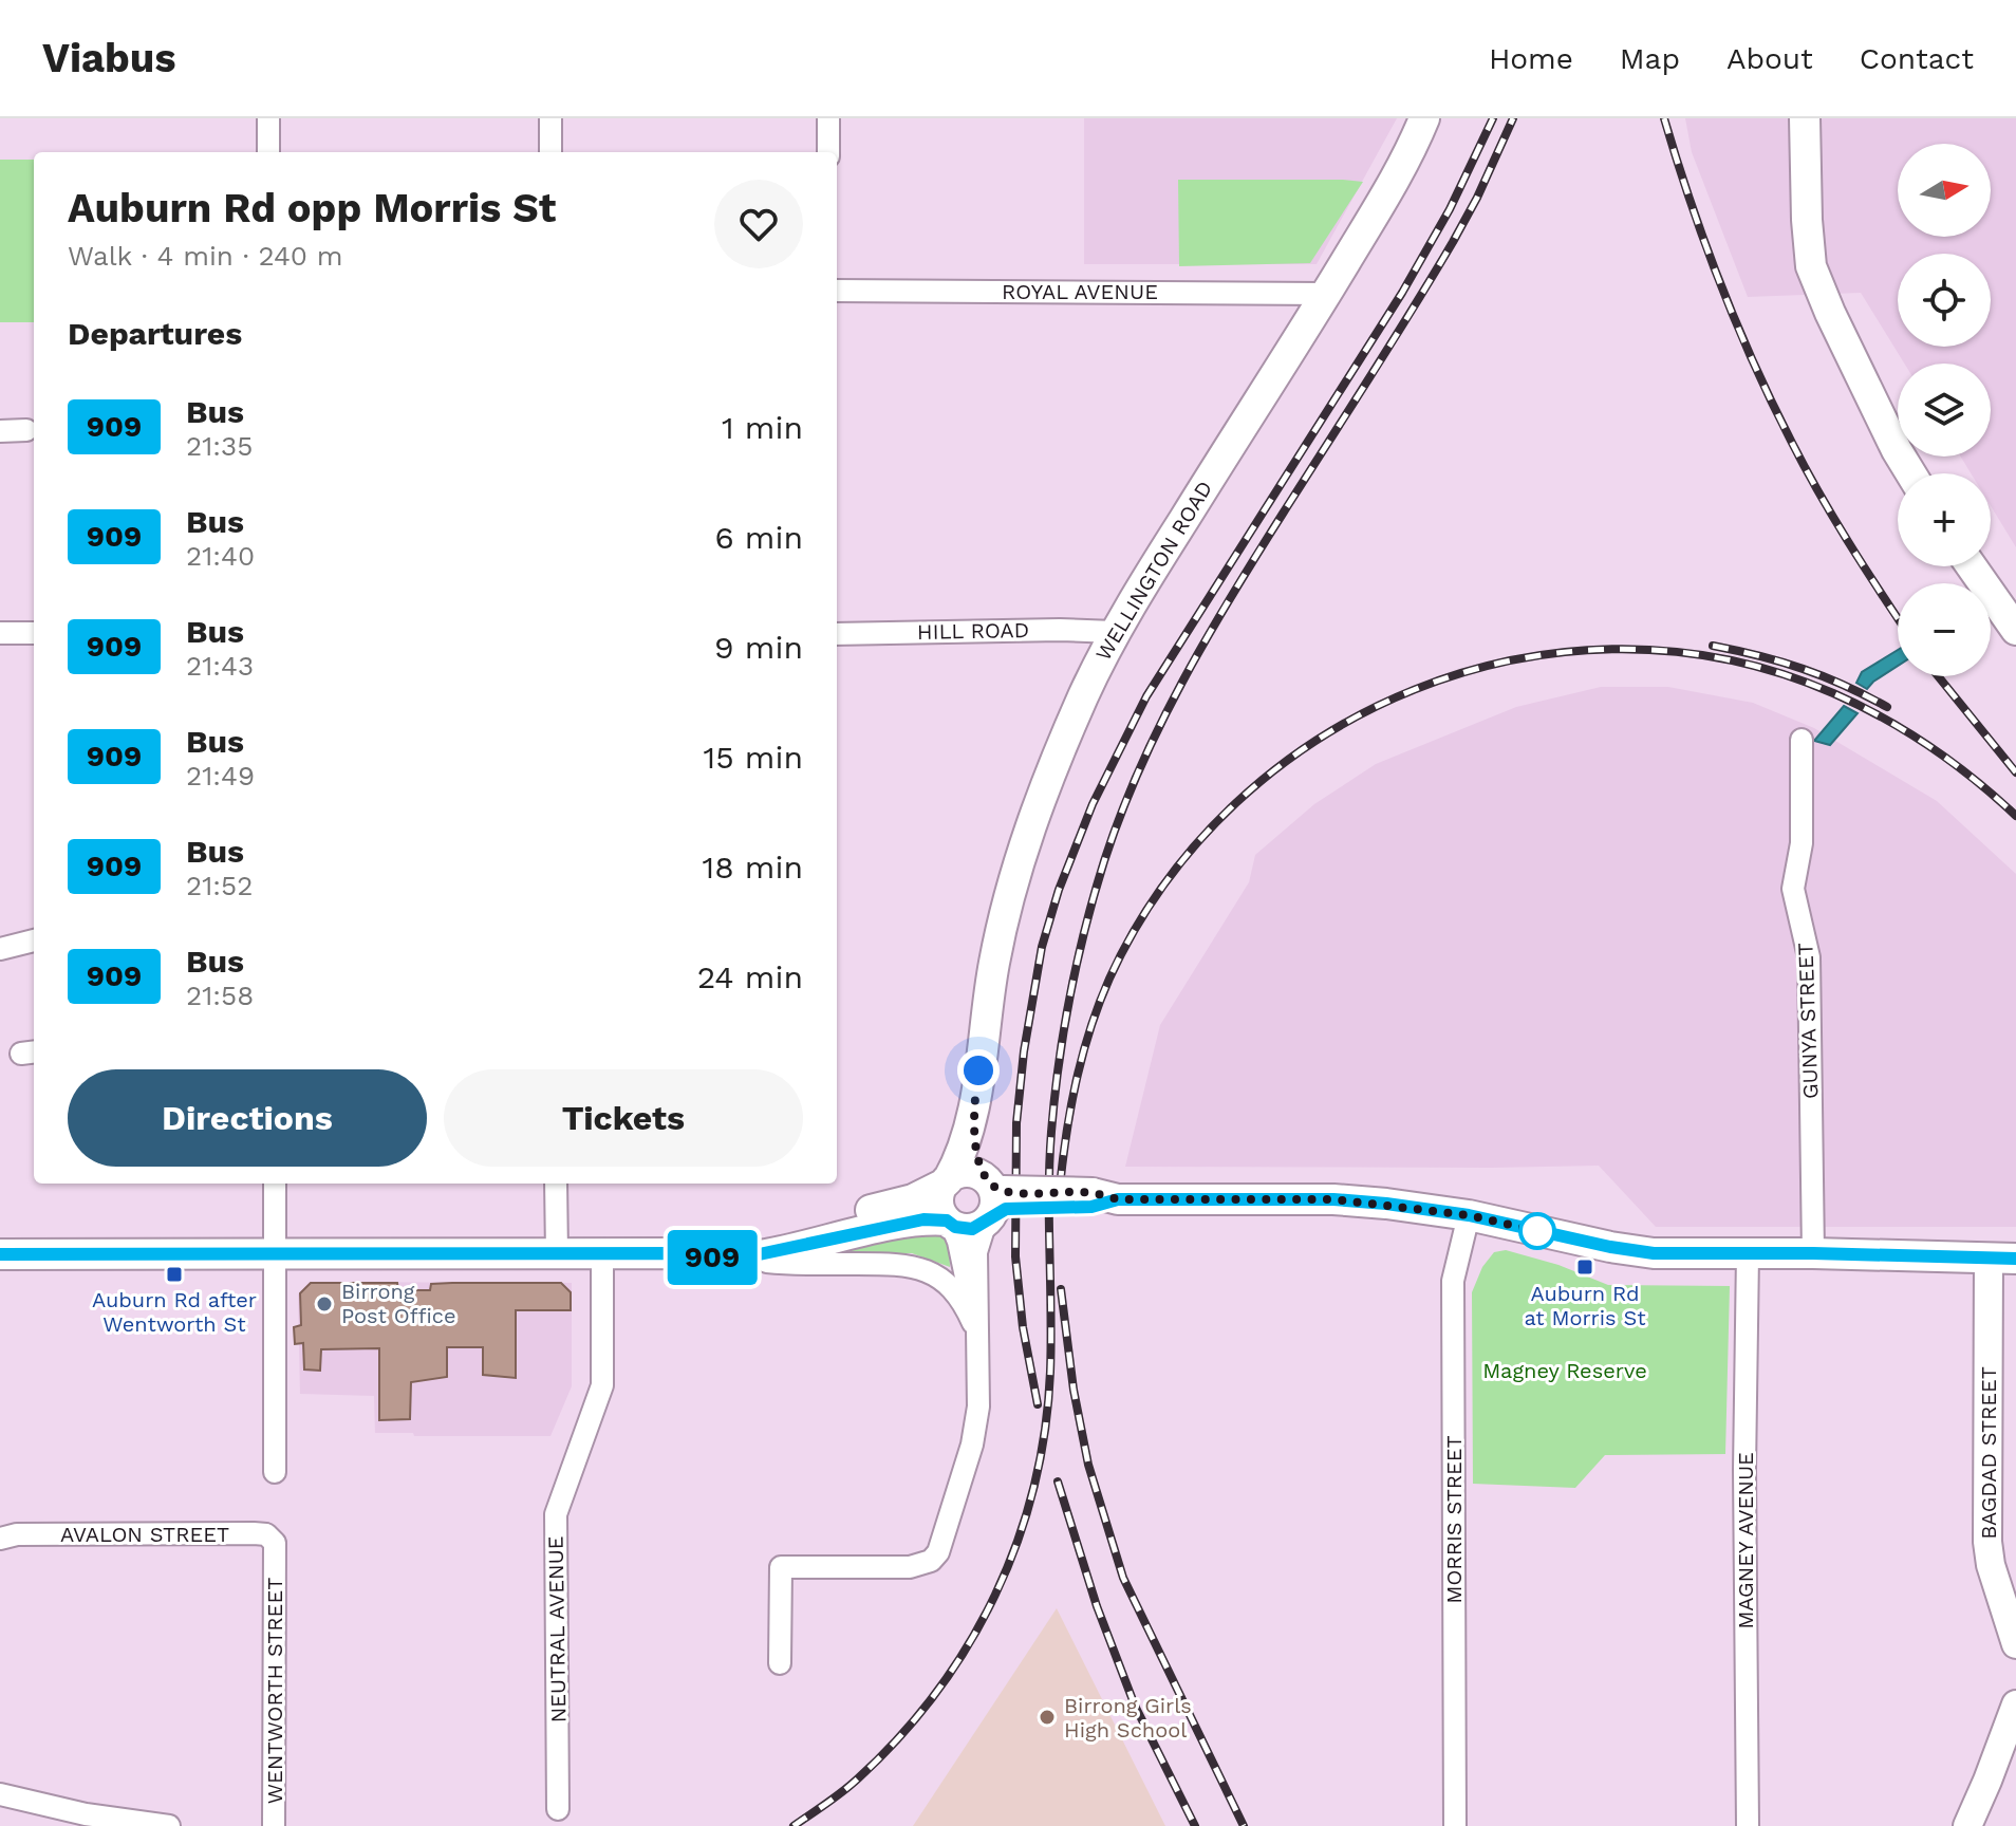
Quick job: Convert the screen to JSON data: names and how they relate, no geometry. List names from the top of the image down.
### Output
{
  "streets": {
    "main road": ["WELLINGTON ROAD"],
    "street": [
      "ROYAL AVENUE",
      "HILL ROAD",
      "GUNYA STREET",
      "BAGDAD STREET",
      "MORRIS STREET",
      "AVALON STREET",
      "MAGNEY AVENUE",
      "NEUTRAL AVENUE",
      "WENTWORTH STREET"
    ]
  },
  "crossings": [
    ["ROYAL AVENUE", "WELLINGTON ROAD"],
    ["WELLINGTON ROAD", "HILL ROAD"],
    ["AVALON STREET", "WENTWORTH STREET"]
  ],
  "parks": ["Magney Reserve"],
  "places": {
    "transit": ["Auburn Rd at Morris St", "Auburn Rd after Wentworth St"],
    "other": ["Birrong Post Office", "Birrong Girls High School"]
  },
  "lines": ["bus line 909"],
  "north": "right",
  "page": {
    "header": "Viabus",
    "nav": [
      "Home",
      "Map",
      "About",
      "Contact"
    ],
    "on_map": "909",
    "map_buttons": ["+", "−"],
    "heading": [
      ["Auburn Rd opp Morris St", "Walk · 4 min · 240 m"],
      "Departures"
    ],
    "list": [
      {
        "mark": "909",
        "name": "Bus",
        "note": "21:35",
        "value": "1 min"
      },
      {
        "mark": "909",
        "name": "Bus",
        "note": "21:40",
        "value": "6 min"
      },
      {
        "mark": "909",
        "name": "Bus",
        "note": "21:43",
        "value": "9 min"
      },
      {
        "mark": "909",
        "name": "Bus",
        "note": "21:49",
        "value": "15 min"
      },
      {
        "mark": "909",
        "name": "Bus",
        "note": "21:52",
        "value": "18 min"
      },
      {
        "mark": "909",
        "name": "Bus",
        "note": "21:58",
        "value": "24 min"
      }
    ],
    "buttons": ["Directions", "Tickets"]
  }
}
